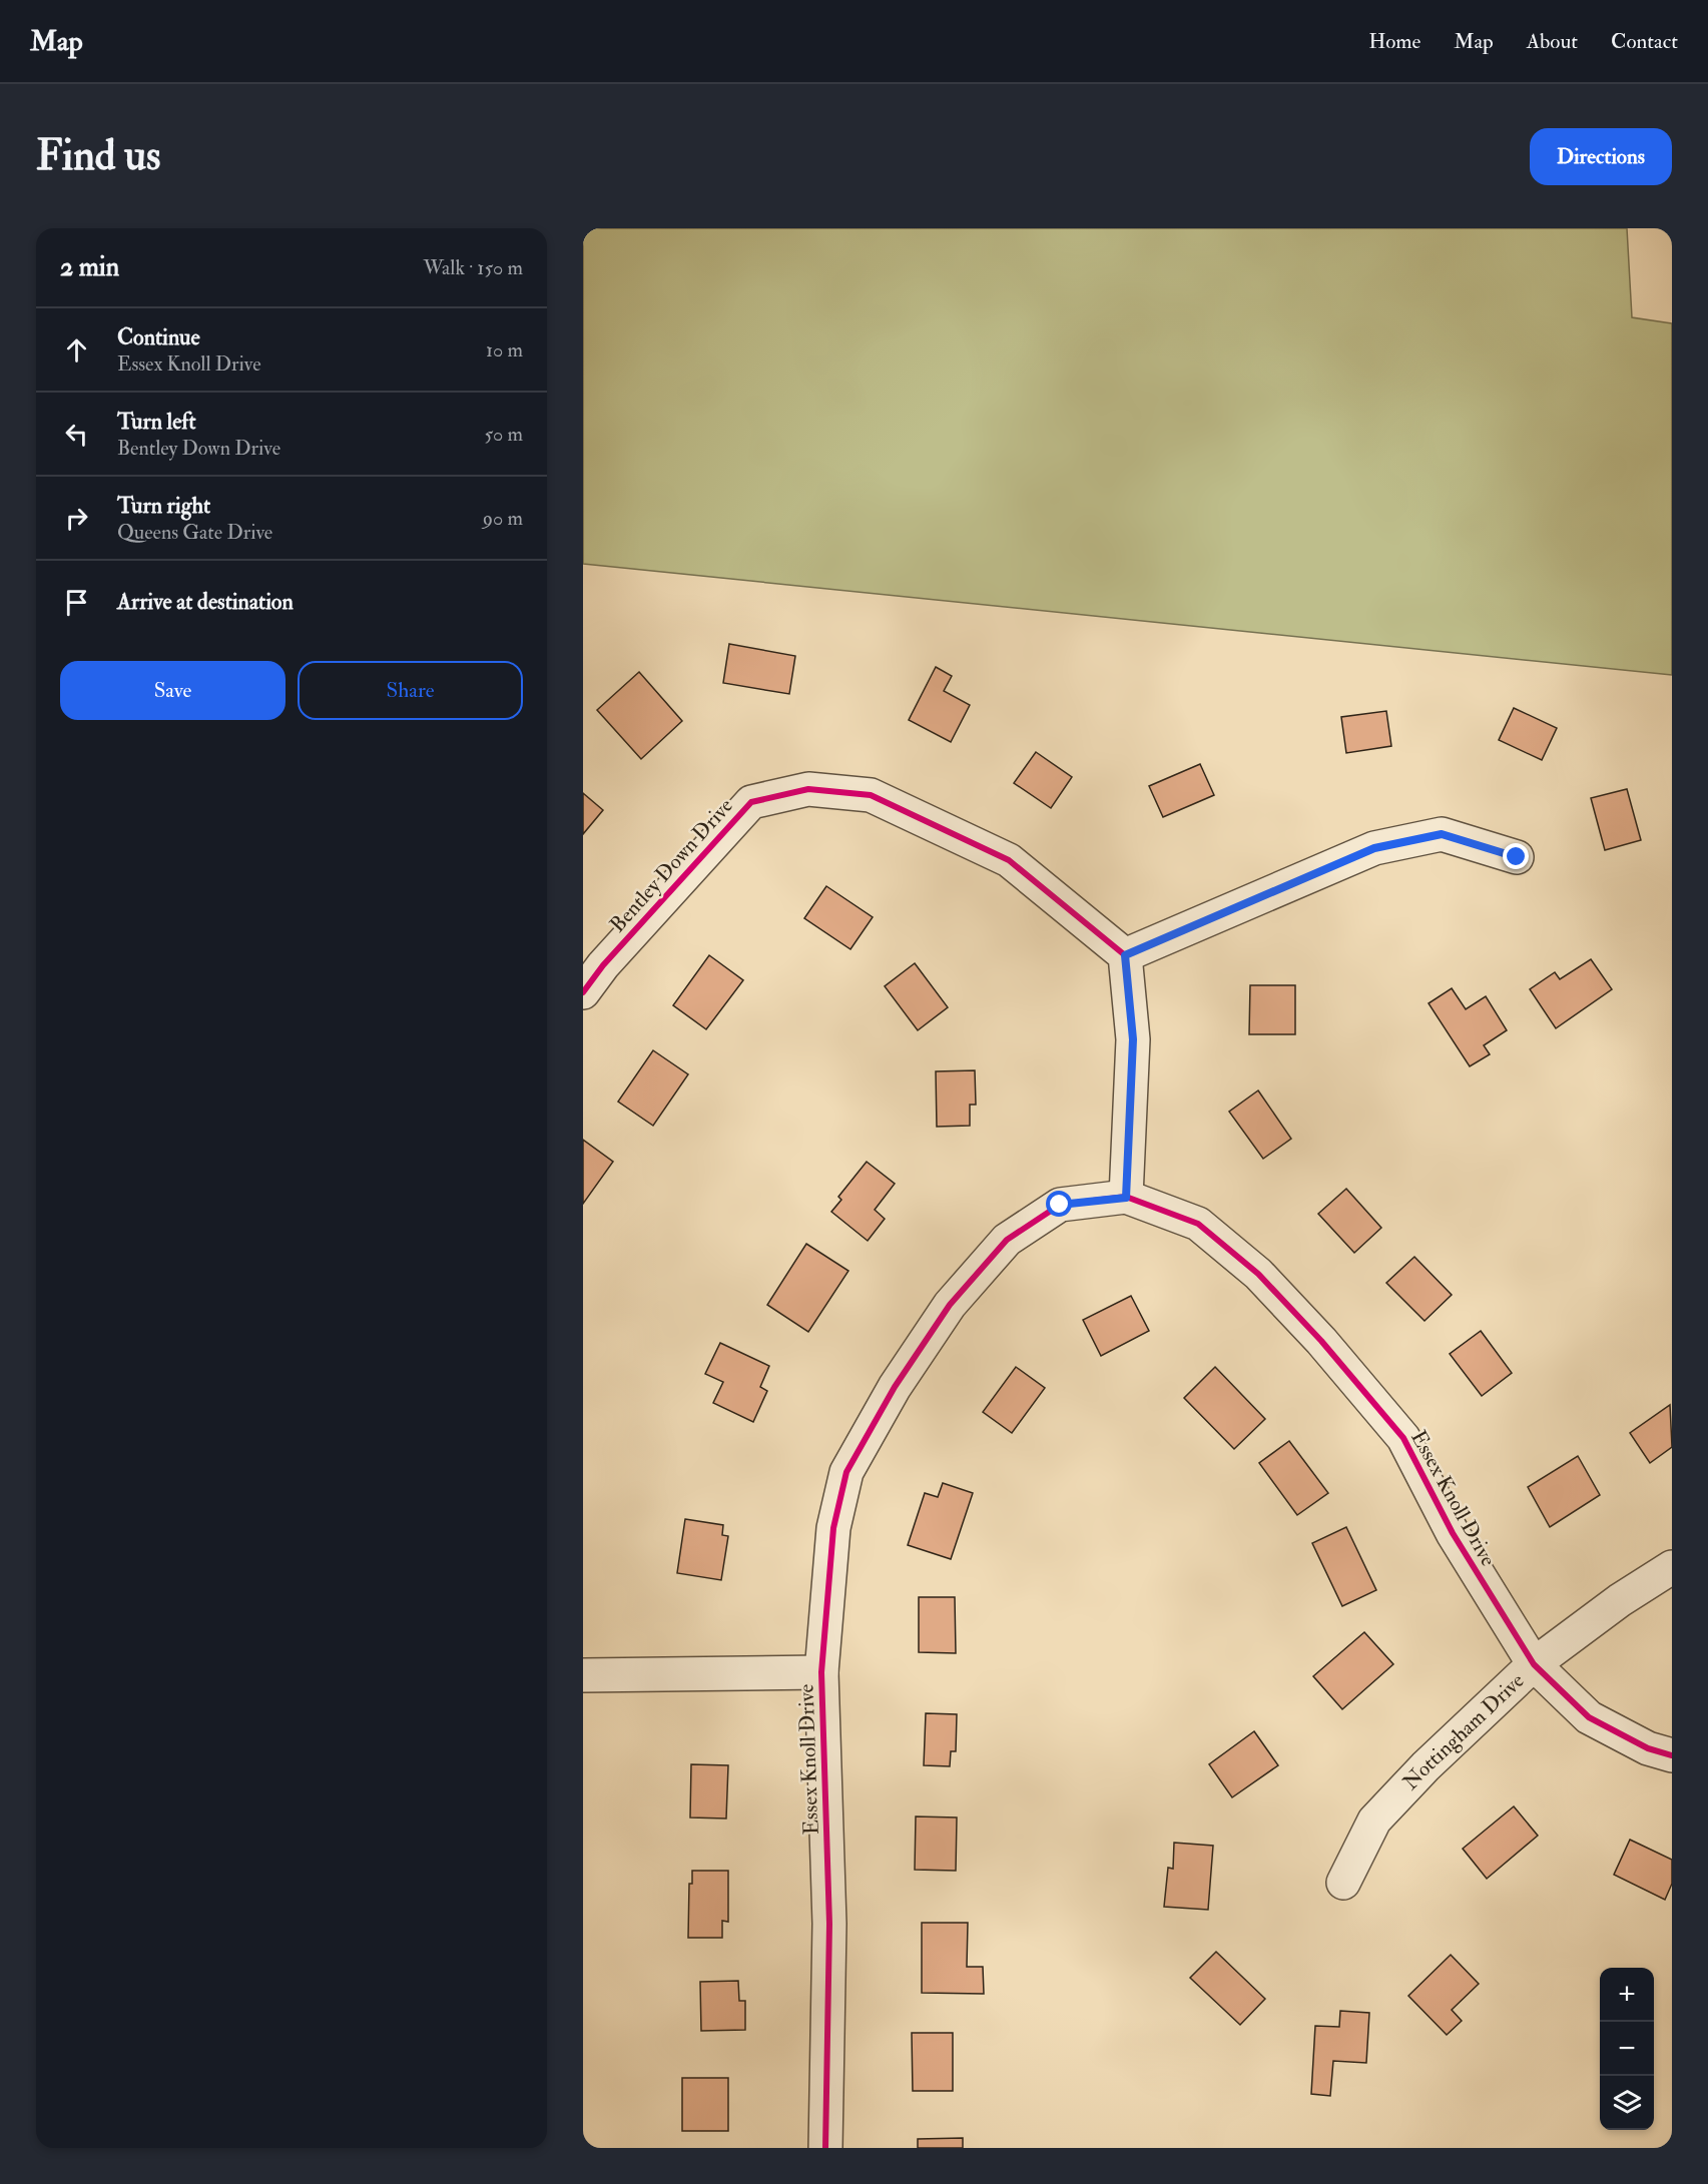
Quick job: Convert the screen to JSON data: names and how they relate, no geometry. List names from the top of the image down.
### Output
{
  "streets": {
    "street": ["Bentley Down Drive", "Essex Knoll Drive", "Nottingham Drive"]
  },
  "crossings": [
    ["Essex Knoll Drive", "Nottingham Drive"]
  ],
  "page": {
    "header": "Map",
    "nav": [
      "Home",
      "Map",
      "About",
      "Contact"
    ],
    "buttons": [
      "Directions",
      ["Save", "Share"]
    ],
    "title": "Find us",
    "heading": ["2 min", "Walk · 150 m"],
    "list": [
      ["Continue", "Essex Knoll Drive", "10 m"],
      ["Turn left", "Bentley Down Drive", "50 m"],
      ["Turn right", "Queens Gate Drive", "90 m"],
      "Arrive at destination"
    ],
    "map_buttons": ["+", "−"]
  }
}
